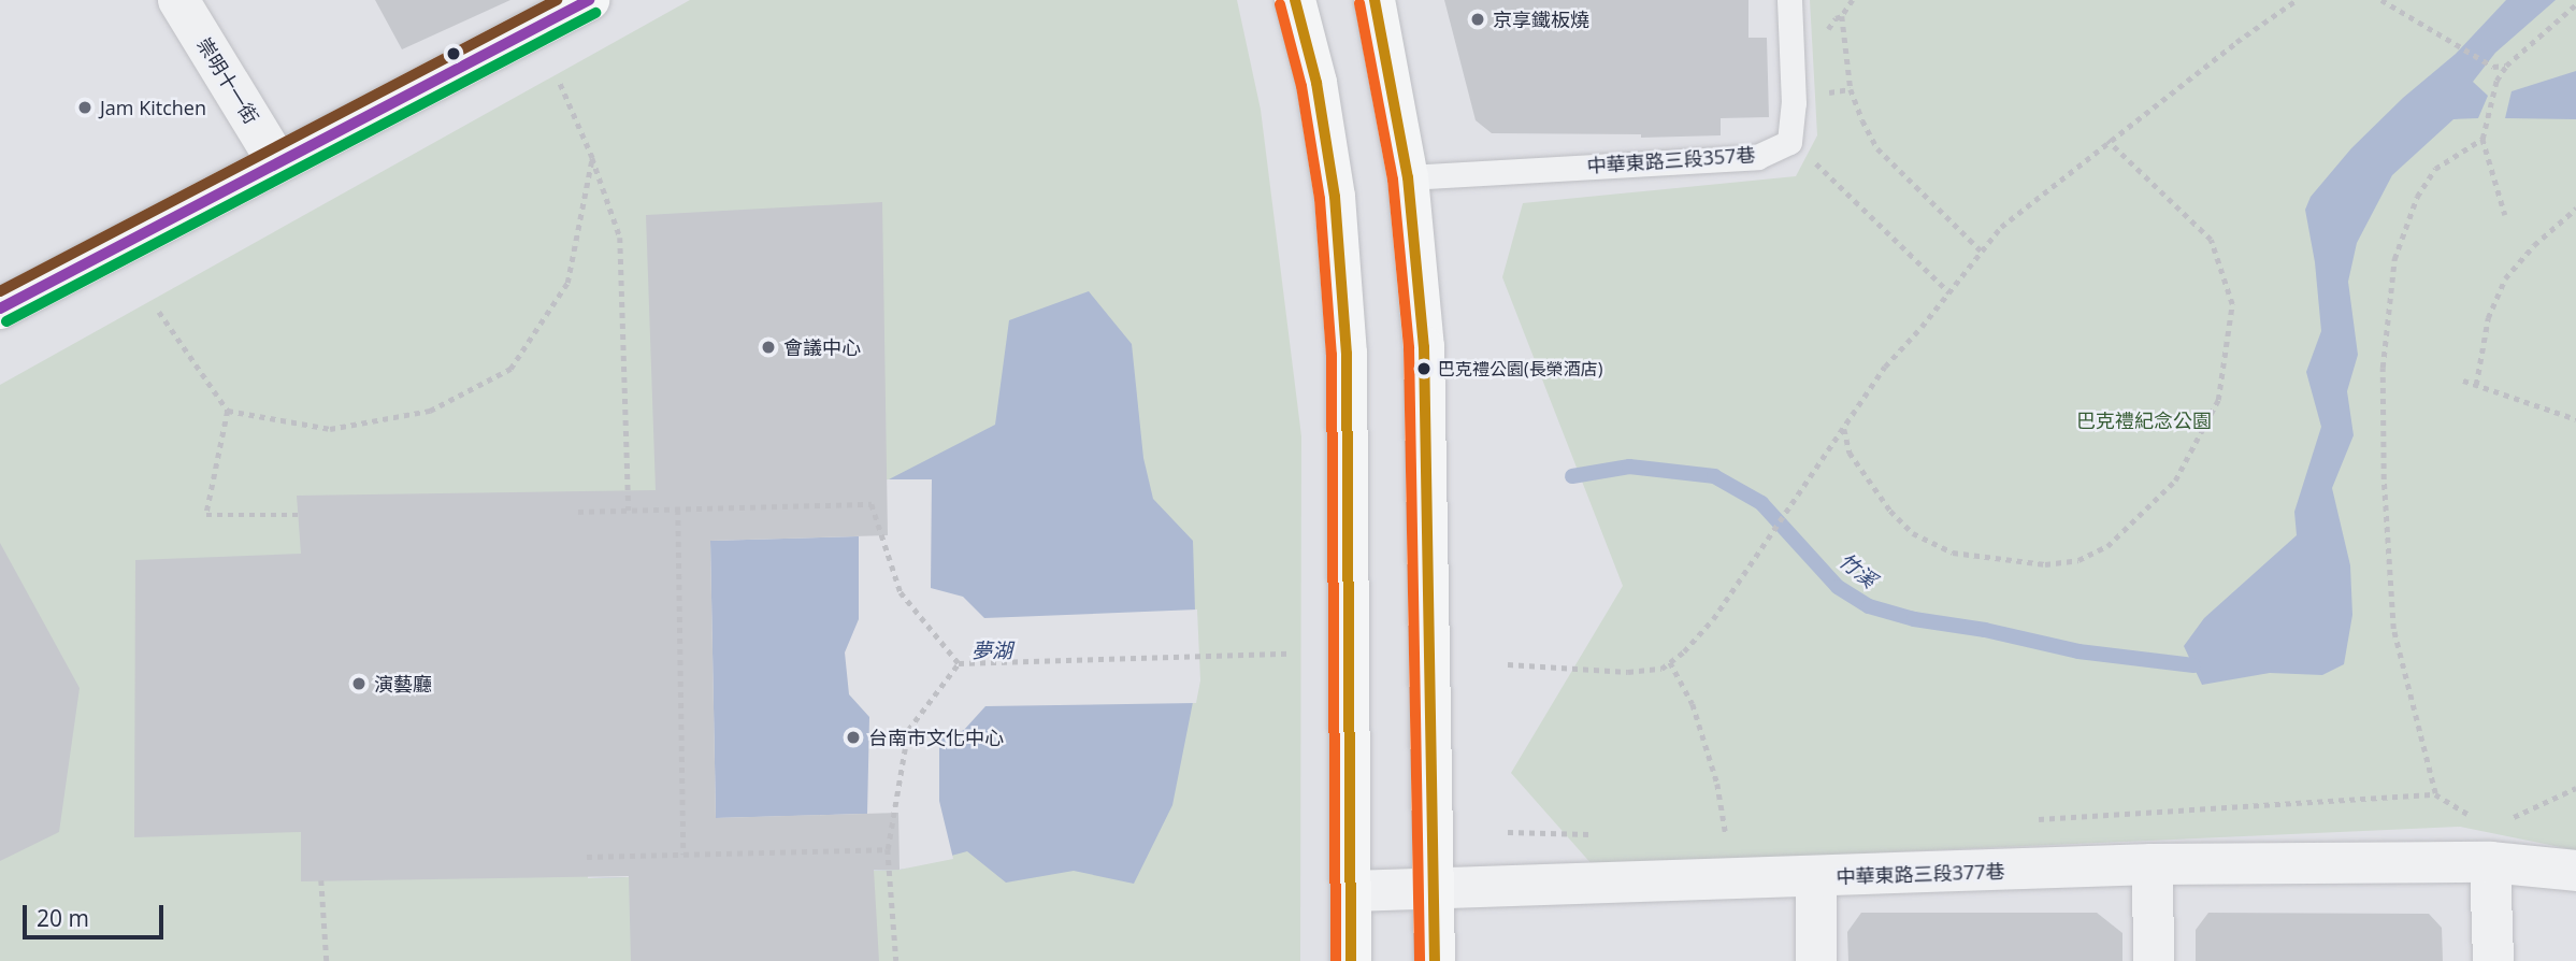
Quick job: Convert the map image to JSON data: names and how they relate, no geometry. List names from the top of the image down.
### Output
{
  "streets": {
    "street": ["崇明十一街", "中華東路三段377巷"],
    "lane": ["中華東路三段357巷"]
  },
  "water": ["竹溪", "夢湖"],
  "parks": ["巴克禮紀念公園"],
  "places": [
    "京享鐵板燒",
    "Jam Kitchen",
    "會議中心",
    "巴克禮公園(長榮酒店)",
    "演藝廳",
    "台南市文化中心"
  ],
  "scale_bar": "20 m"
}
